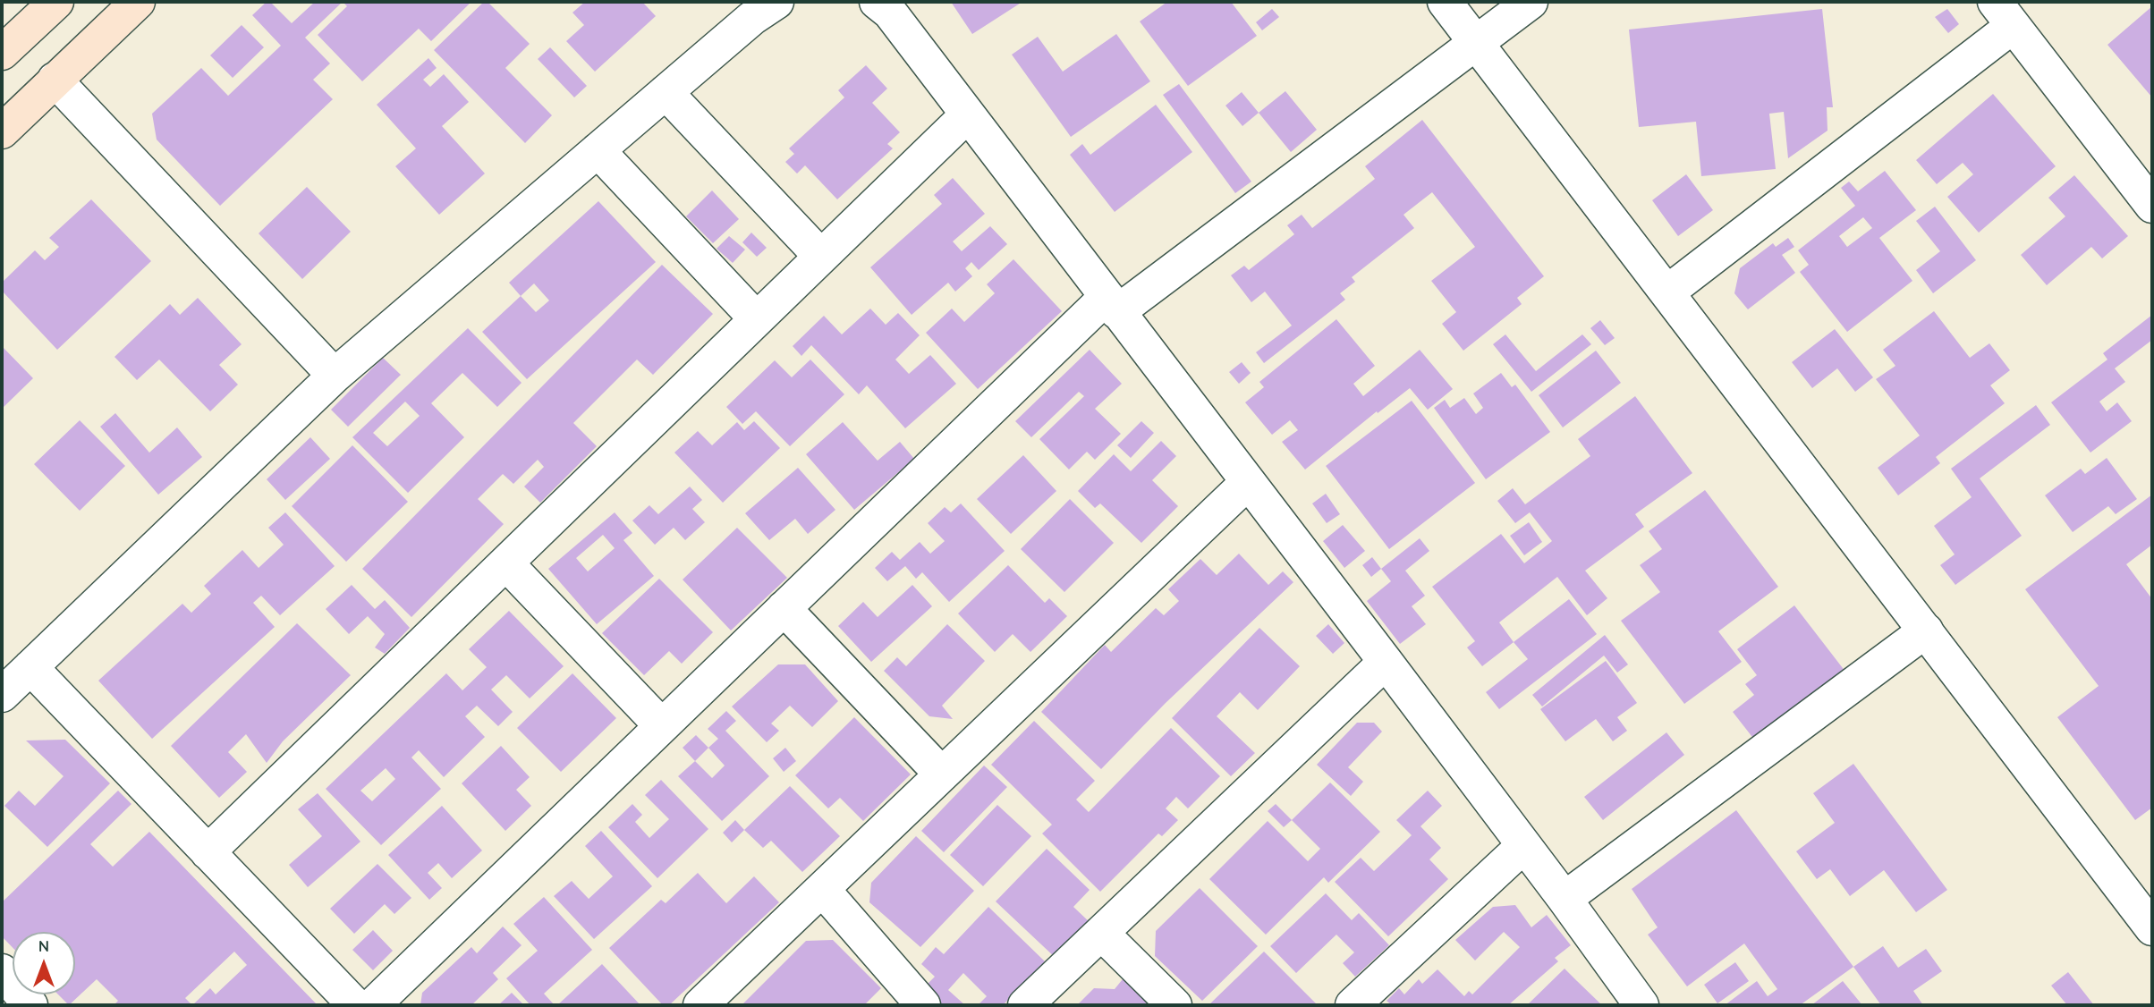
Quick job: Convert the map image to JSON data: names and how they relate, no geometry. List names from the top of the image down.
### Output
{
  "north": "top"
}
